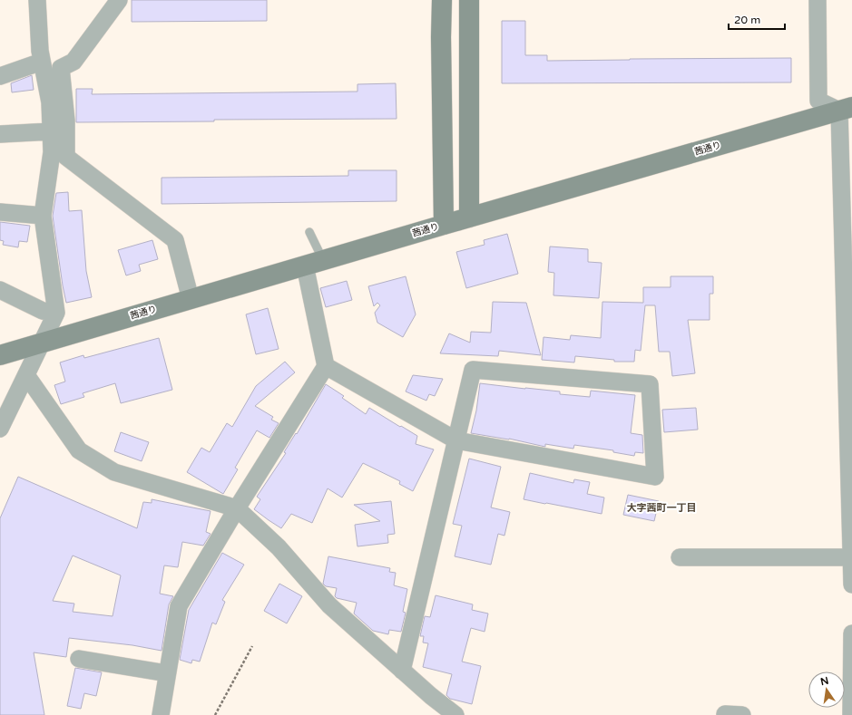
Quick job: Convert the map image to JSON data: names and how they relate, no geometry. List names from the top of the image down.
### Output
{
  "streets": {
    "street": ["茜通り"]
  },
  "districts": ["大字茜町一丁目"],
  "scale_bar": "20 m",
  "north": "top"
}
